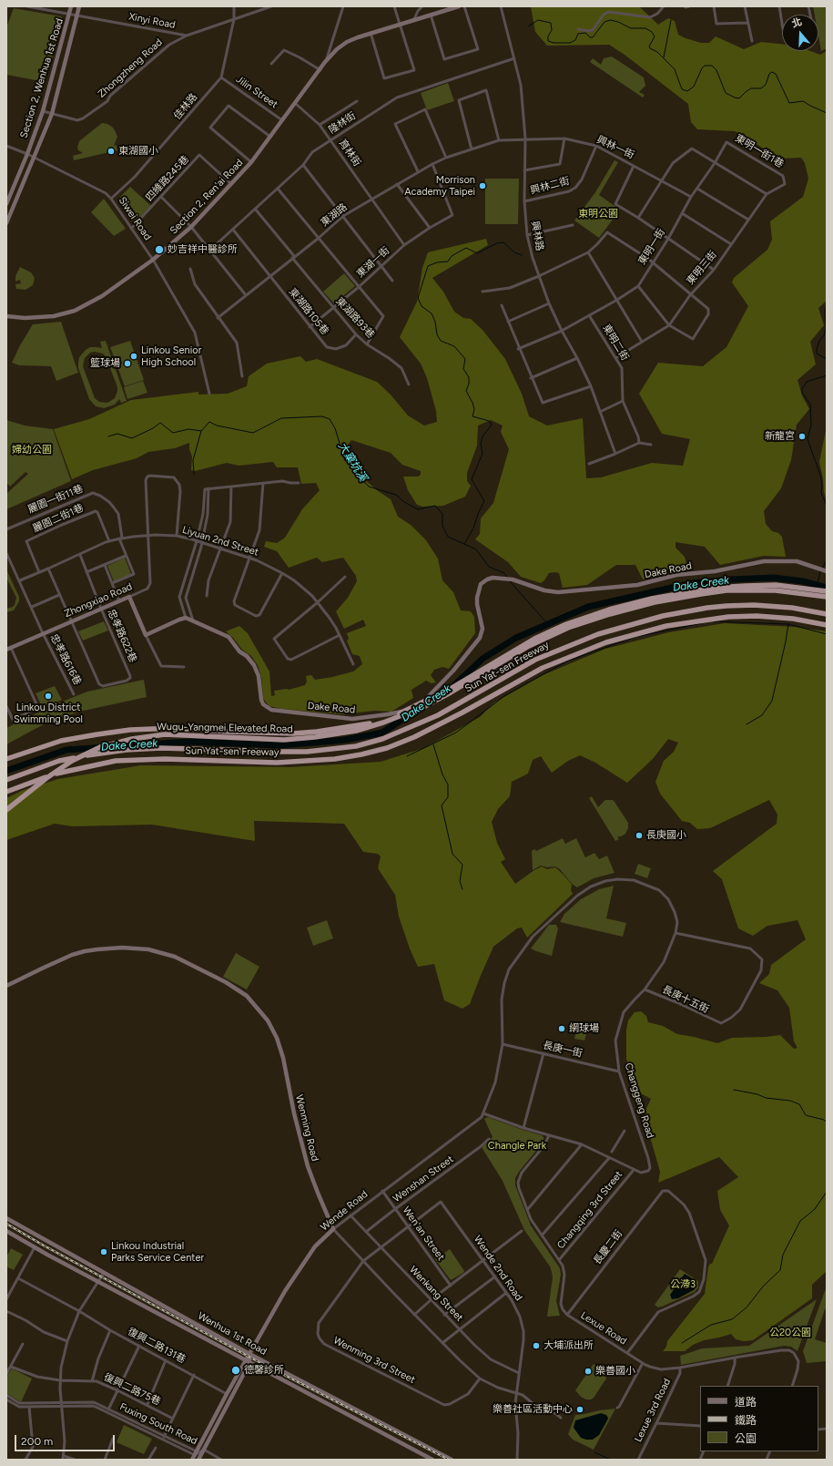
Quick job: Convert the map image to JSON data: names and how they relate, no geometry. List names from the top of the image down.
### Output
{
  "streets": {
    "highway": ["Sun Yat-sen Freeway", "Wugu-Yangmei Elevated Road"],
    "street": [
      "Xinyi Road",
      "Zhongzheng Road",
      "Section 2, Wenhua 1st Road",
      "Jilin Street",
      "佳林路",
      "隆林街",
      "興林一街",
      "東明一街1巷",
      "育林街",
      "四維路245巷",
      "興林二街",
      "Section 2, Ren'ai Road",
      "東湖路",
      "Siwei Road",
      "興林路",
      "東明一街",
      "東湖一街",
      "東明三街",
      "東湖路105巷",
      "東湖路93巷",
      "東明二街",
      "麗園一街11巷",
      "麗園二街1巷",
      "Liyuan 2nd Street",
      "Dake Road",
      "Zhongxiao Road",
      "忠孝路622巷",
      "忠孝路616巷",
      "長庚十五街",
      "長庚一街",
      "Changgeng Road",
      "Wenming Road",
      "Wenshan Street",
      "Changqing 3rd Street",
      "Wende Road",
      "Wen'an Street",
      "長慶二街",
      "Wende 2nd Road",
      "Wenkang Street",
      "Lexue Road",
      "Wenhua 1st Road",
      "復興二路131巷",
      "Wenming 3rd Street",
      "復興二路75巷",
      "Lexue 3rd Road",
      "Fuxing South Road"
    ]
  },
  "crossings": [
    ["Xinyi Road", "Zhongzheng Road"],
    ["Xinyi Road", "Section 2, Wenhua 1st Road"],
    ["Zhongzheng Road", "Section 2, Wenhua 1st Road"],
    ["Zhongzheng Road", "佳林路"],
    ["Section 2, Wenhua 1st Road", "Siwei Road"],
    ["Jilin Street", "佳林路"],
    ["Jilin Street", "Section 2, Ren'ai Road"],
    ["佳林路", "Siwei Road"],
    ["隆林街", "育林街"],
    ["隆林街", "興林路"],
    ["隆林街", "東湖路105巷"],
    ["隆林街", "東湖路93巷"],
    ["興林一街", "興林二街"],
    ["興林一街", "東湖路"],
    ["興林一街", "興林路"],
    ["興林一街", "東明一街"],
    ["東明一街1巷", "東明一街"],
    ["東明一街1巷", "東明三街"],
    ["育林街", "Section 2, Ren'ai Road"],
    ["育林街", "東湖路"],
    ["育林街", "東湖一街"],
    ["四維路245巷", "Section 2, Ren'ai Road"],
    ["四維路245巷", "Siwei Road"],
    ["興林二街", "興林路"],
    ["Section 2, Ren'ai Road", "Siwei Road"],
    ["東湖路", "興林路"],
    ["東湖路", "東湖一街"],
    ["東湖路", "東湖路105巷"],
    ["東湖路", "東湖路93巷"],
    ["興林路", "東明一街"],
    ["東明一街", "東明二街"],
    ["東湖一街", "東湖路105巷"],
    ["東湖一街", "東湖路93巷"],
    ["東明三街", "東明二街"],
    ["東湖路105巷", "東湖路93巷"],
    ["麗園一街11巷", "Liyuan 2nd Street"],
    ["麗園二街1巷", "Liyuan 2nd Street"],
    ["Liyuan 2nd Street", "Zhongxiao Road"],
    ["Liyuan 2nd Street", "忠孝路616巷"],
    ["Zhongxiao Road", "忠孝路622巷"],
    ["Zhongxiao Road", "忠孝路616巷"],
    ["長庚十五街", "Changgeng Road"],
    ["長庚一街", "Changgeng Road"],
    ["Changgeng Road", "Changqing 3rd Street"],
    ["Changgeng Road", "Wende Road"],
    ["Wenming Road", "Wende Road"],
    ["Wenming Road", "Wende 2nd Road"],
    ["Wenming Road", "Wenming 3rd Street"],
    ["Wenshan Street", "Wen'an Street"],
    ["Wenshan Street", "Wenkang Street"],
    ["Changqing 3rd Street", "Lexue Road"],
    ["Wende Road", "Wen'an Street"],
    ["Wende Road", "Wenkang Street"],
    ["Wende Road", "Wenhua 1st Road"],
    ["Wen'an Street", "Wende 2nd Road"],
    ["長慶二街", "Lexue Road"],
    ["Wende 2nd Road", "Wenkang Street"],
    ["Lexue Road", "Lexue 3rd Road"]
  ],
  "water": ["大窠坑溪", "Dake Creek"],
  "parks": [
    "東明公園",
    "婦幼公園",
    "Changle Park",
    "公滯3",
    "公20公園"
  ],
  "places": [
    "東湖國小",
    "Morrison Academy Taipei",
    "妙吉祥中醫診所",
    "Linkou Senior High School",
    "籃球場",
    "新龍宮",
    "Linkou District Swimming Pool",
    "長庚國小",
    "網球場",
    "Linkou Industrial Parks Service Center",
    "大埔派出所",
    "德馨診所",
    "樂善國小",
    "樂善社區活動中心"
  ],
  "legend": ["道路", "鐵路", "公園"],
  "scale_bar": "200 m",
  "north": "top"
}
